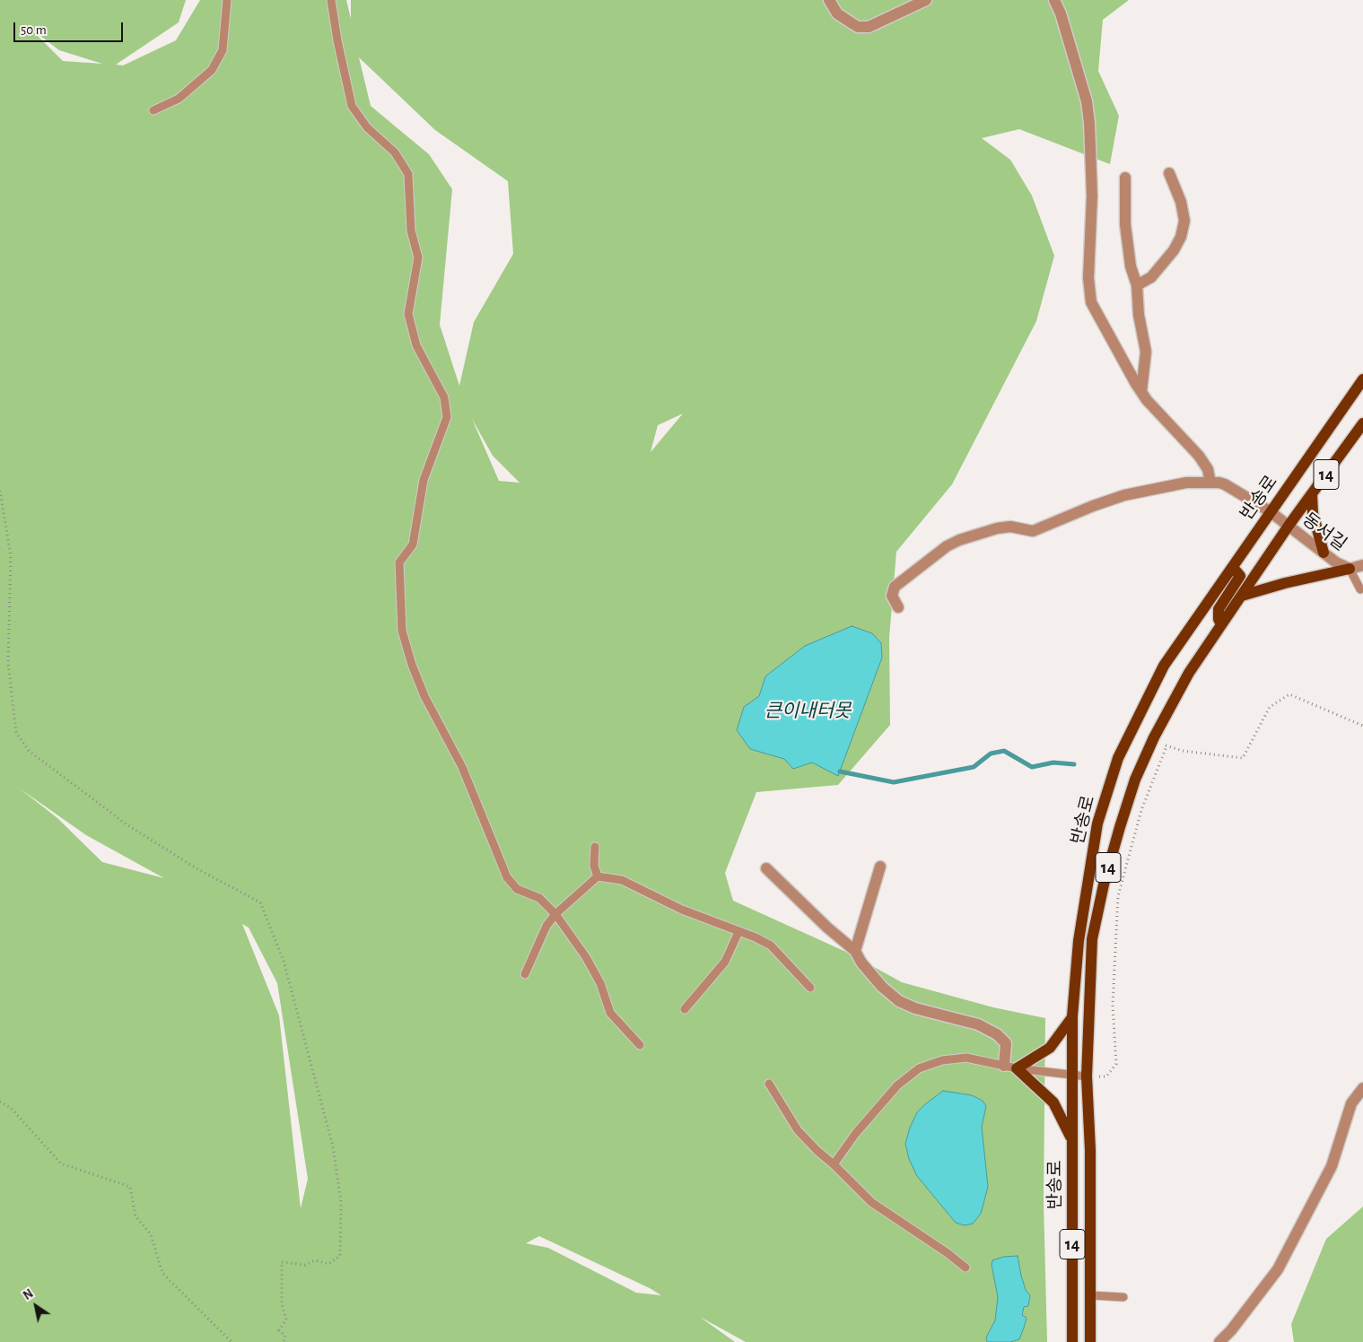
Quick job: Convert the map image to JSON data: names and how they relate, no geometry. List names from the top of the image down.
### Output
{
  "streets": {
    "main road": ["14", "반송로"],
    "street": ["동서길"]
  },
  "crossings": [
    ["반송로", "동서길"]
  ],
  "water": ["큰이내터못"],
  "scale_bar": "50 m",
  "north": "top left"
}
